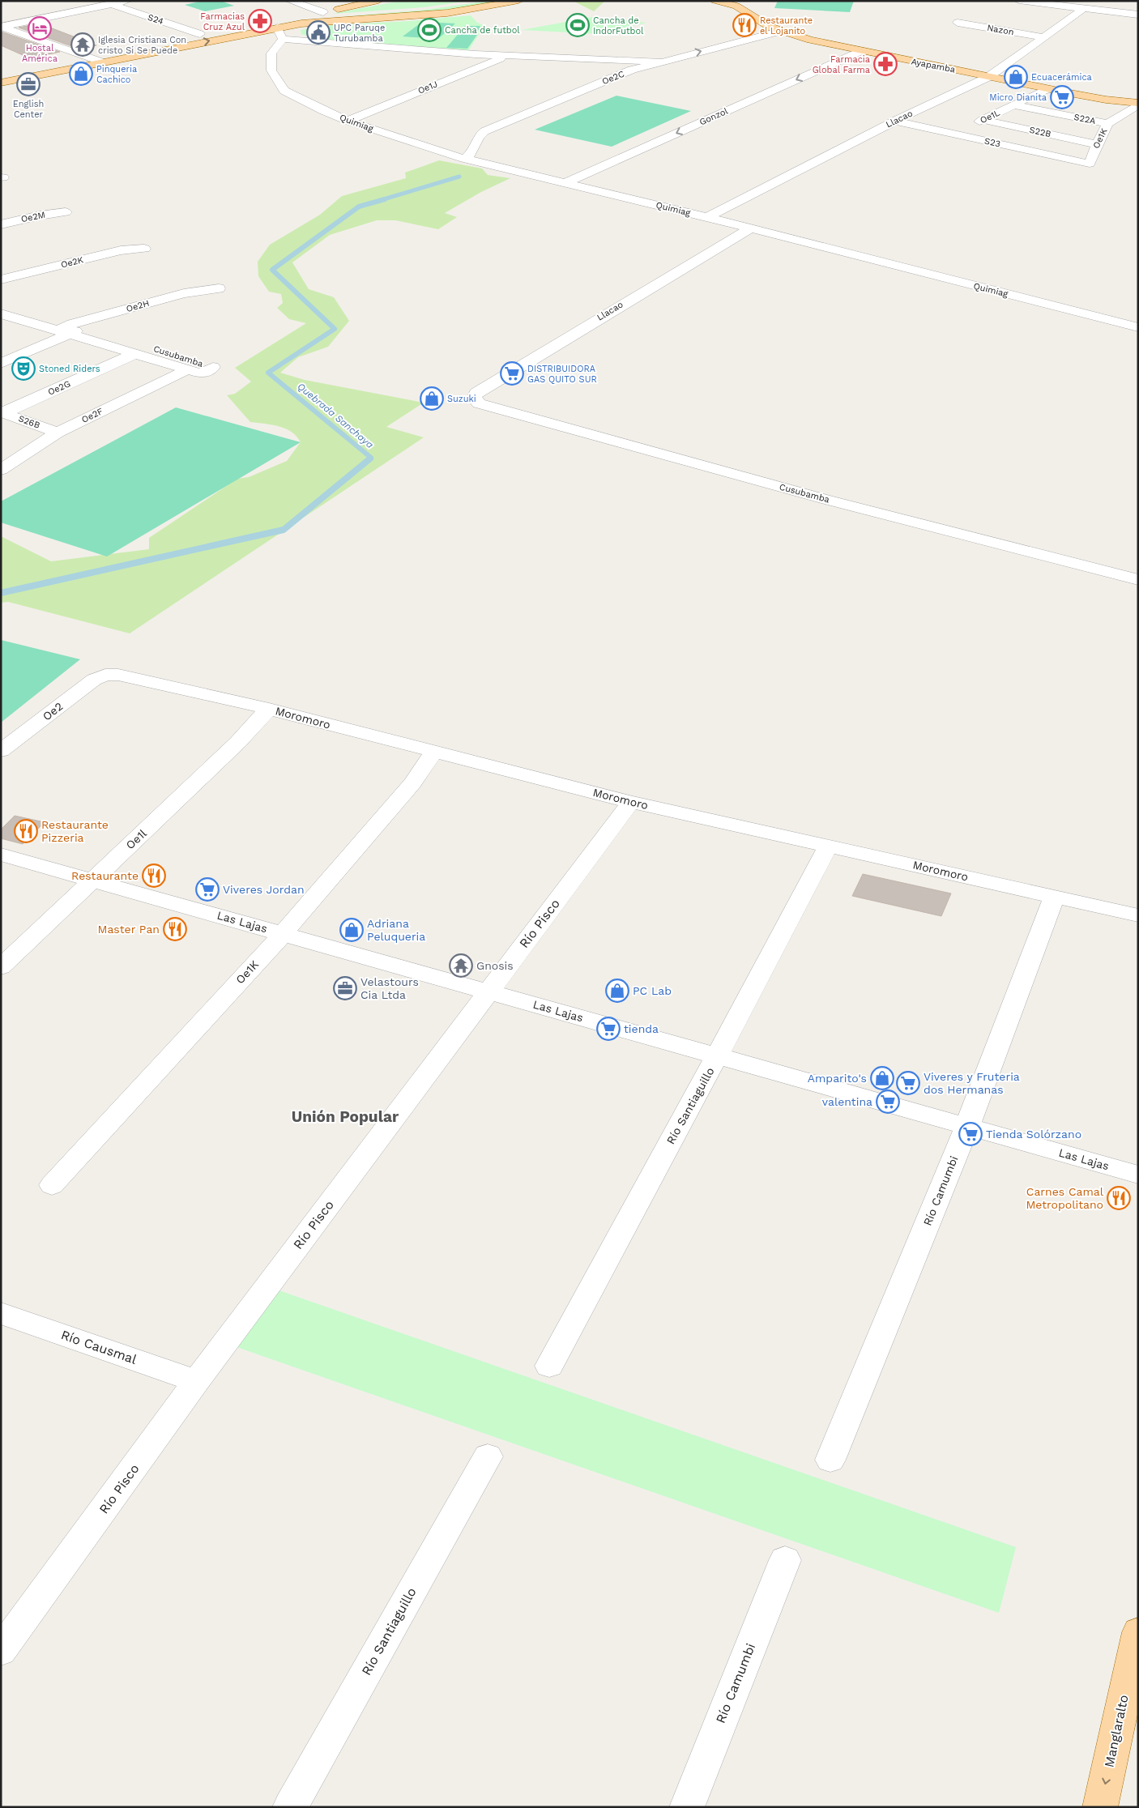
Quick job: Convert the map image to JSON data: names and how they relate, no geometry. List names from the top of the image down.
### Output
{
  "streets": {
    "main road": ["Ayapamba", "Manglaralto"],
    "street": [
      "S24",
      "Nazon",
      "Oe2C",
      "Oe1J",
      "Gonzol",
      "Oe1L",
      "Llacao",
      "S22A",
      "Quimiag",
      "S22B",
      "Oe1K",
      "S23",
      "Oe2M",
      "Oe2K",
      "Oe2H",
      "Cusubamba",
      "Oe2G",
      "Oe2F",
      "S26B",
      "Oe2",
      "Moromoro",
      "Oe1l",
      "Las Lajas",
      "Río Pisco",
      "Río Santiaguillo",
      "Río Camumbi",
      "Río Causmal"
    ]
  },
  "crossings": [
    ["Nazon", "Llacao"],
    ["Ayapamba", "Oe2C"],
    ["Ayapamba", "Gonzol"],
    ["Ayapamba", "Oe1L"],
    ["Ayapamba", "Llacao"],
    ["Ayapamba", "Oe1K"],
    ["Oe2C", "Quimiag"],
    ["Oe1J", "Quimiag"],
    ["Gonzol", "Quimiag"],
    ["Oe1L", "S22A"],
    ["Oe1L", "S22B"],
    ["Oe1L", "S23"],
    ["Llacao", "Quimiag"],
    ["Llacao", "S23"],
    ["Llacao", "Cusubamba"],
    ["S22A", "Oe1K"],
    ["S22B", "Oe1K"],
    ["Oe1K", "S23"],
    ["Oe1K", "Moromoro"],
    ["Oe1K", "Las Lajas"],
    ["Oe2H", "Cusubamba"],
    ["Cusubamba", "Oe2G"],
    ["Cusubamba", "Oe2F"],
    ["Oe2G", "S26B"],
    ["Oe2F", "S26B"],
    ["Oe2", "Moromoro"],
    ["Moromoro", "Oe1l"],
    ["Moromoro", "Río Pisco"],
    ["Moromoro", "Río Santiaguillo"],
    ["Moromoro", "Río Camumbi"],
    ["Oe1l", "Las Lajas"],
    ["Las Lajas", "Río Pisco"],
    ["Las Lajas", "Río Santiaguillo"],
    ["Las Lajas", "Río Camumbi"],
    ["Río Pisco", "Río Causmal"]
  ],
  "one_way": ["Oe2C", "Gonzol", "Manglaralto"],
  "districts": ["Unión Popular"],
  "water": ["Quebrada Sanchaya"],
  "places": {
    "pharmacy": ["Farmacias Cruz Azul", "Farmacia Global Farma"],
    "sports": ["Cancha de IndorFutbol", "Cancha de futbol"],
    "restaurant": [
      "Restaurante el Lojanito",
      "Restaurante Pizzeria",
      "Restaurante",
      "Master Pan",
      "Carnes Camal Metropolitano"
    ],
    "hotel": ["Hostal América"],
    "public building": ["UPC Paruqe Turubamba"],
    "temple": ["Iglesia Cristiana Con cristo Si Se Puede", "Gnosis"],
    "shop": [
      "Pinqueria Cachico",
      "Ecuacerámica",
      "Suzuki",
      "Adriana Peluqueria",
      "PC Lab",
      "Amparito's"
    ],
    "office": ["English Center", "Velastours Cia Ltda"],
    "supermarket": [
      "Micro Dianita",
      "DISTRIBUIDORA GAS QUITO SUR",
      "Viveres Jordan",
      "tienda",
      "Viveres y Fruteria dos Hermanas",
      "valentina",
      "Tienda Solórzano"
    ],
    "theatre": ["Stoned Riders"]
  }
}
